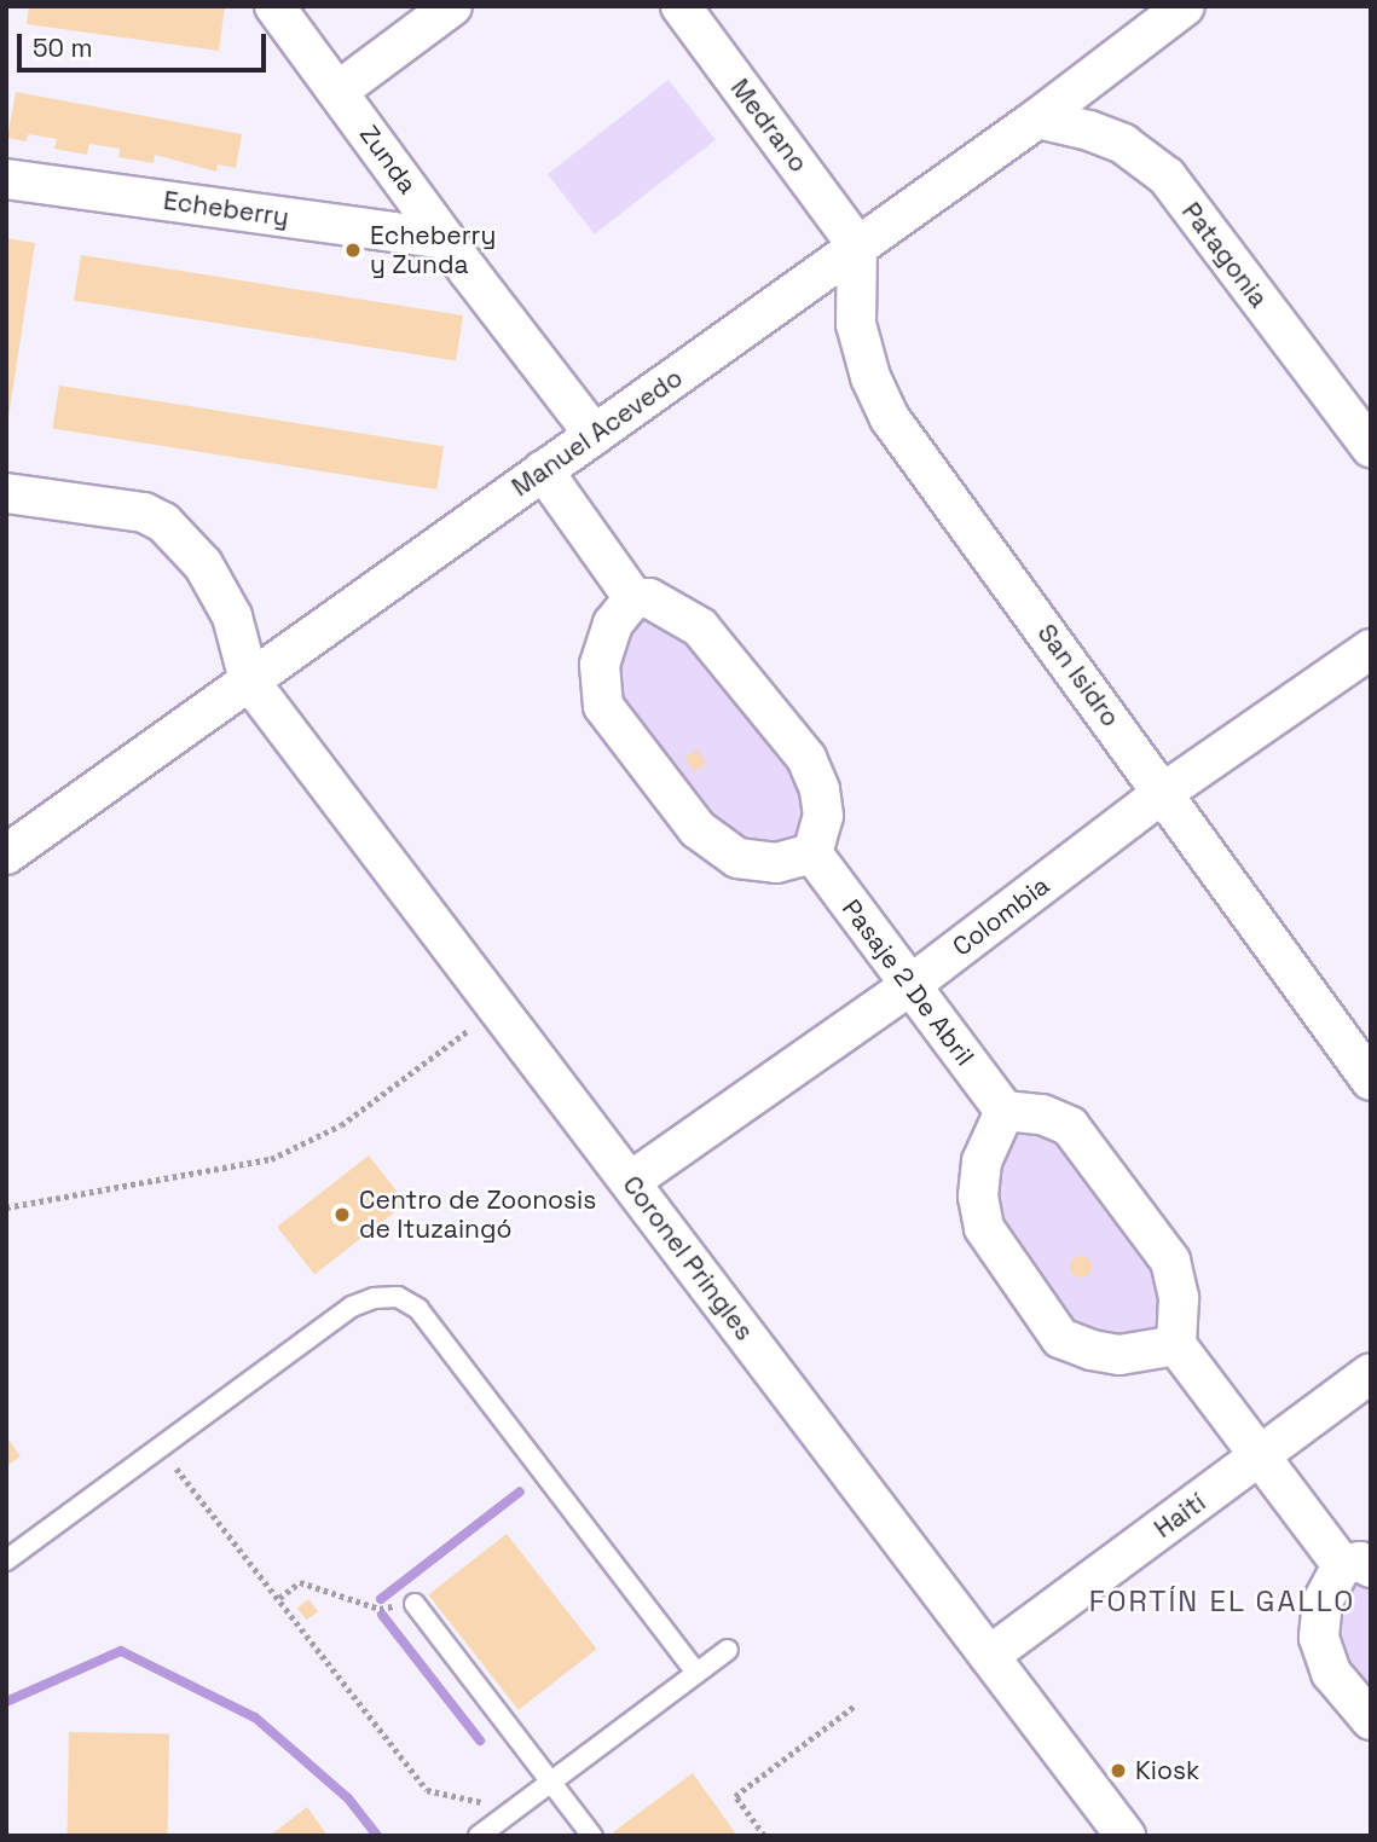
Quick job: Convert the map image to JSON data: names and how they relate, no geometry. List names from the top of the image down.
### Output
{
  "streets": {
    "street": [
      "Medrano",
      "Zunda",
      "Echeberry",
      "Patagonia",
      "Manuel Acevedo",
      "San Isidro",
      "Colombia",
      "Pasaje 2 De Abril",
      "Coronel Pringles",
      "Haití"
    ]
  },
  "crossings": [
    ["Medrano", "Manuel Acevedo"],
    ["Medrano", "San Isidro"],
    ["Zunda", "Echeberry"],
    ["Zunda", "Manuel Acevedo"],
    ["Patagonia", "Manuel Acevedo"],
    ["Manuel Acevedo", "San Isidro"],
    ["Manuel Acevedo", "Coronel Pringles"],
    ["San Isidro", "Colombia"],
    ["Colombia", "Pasaje 2 De Abril"],
    ["Colombia", "Coronel Pringles"],
    ["Coronel Pringles", "Haití"]
  ],
  "districts": ["FORTÍN EL GALLO"],
  "places": ["Echeberry y Zunda", "Centro de Zoonosis de Ituzaingó", "Kiosk"],
  "scale_bar": "50 m"
}
